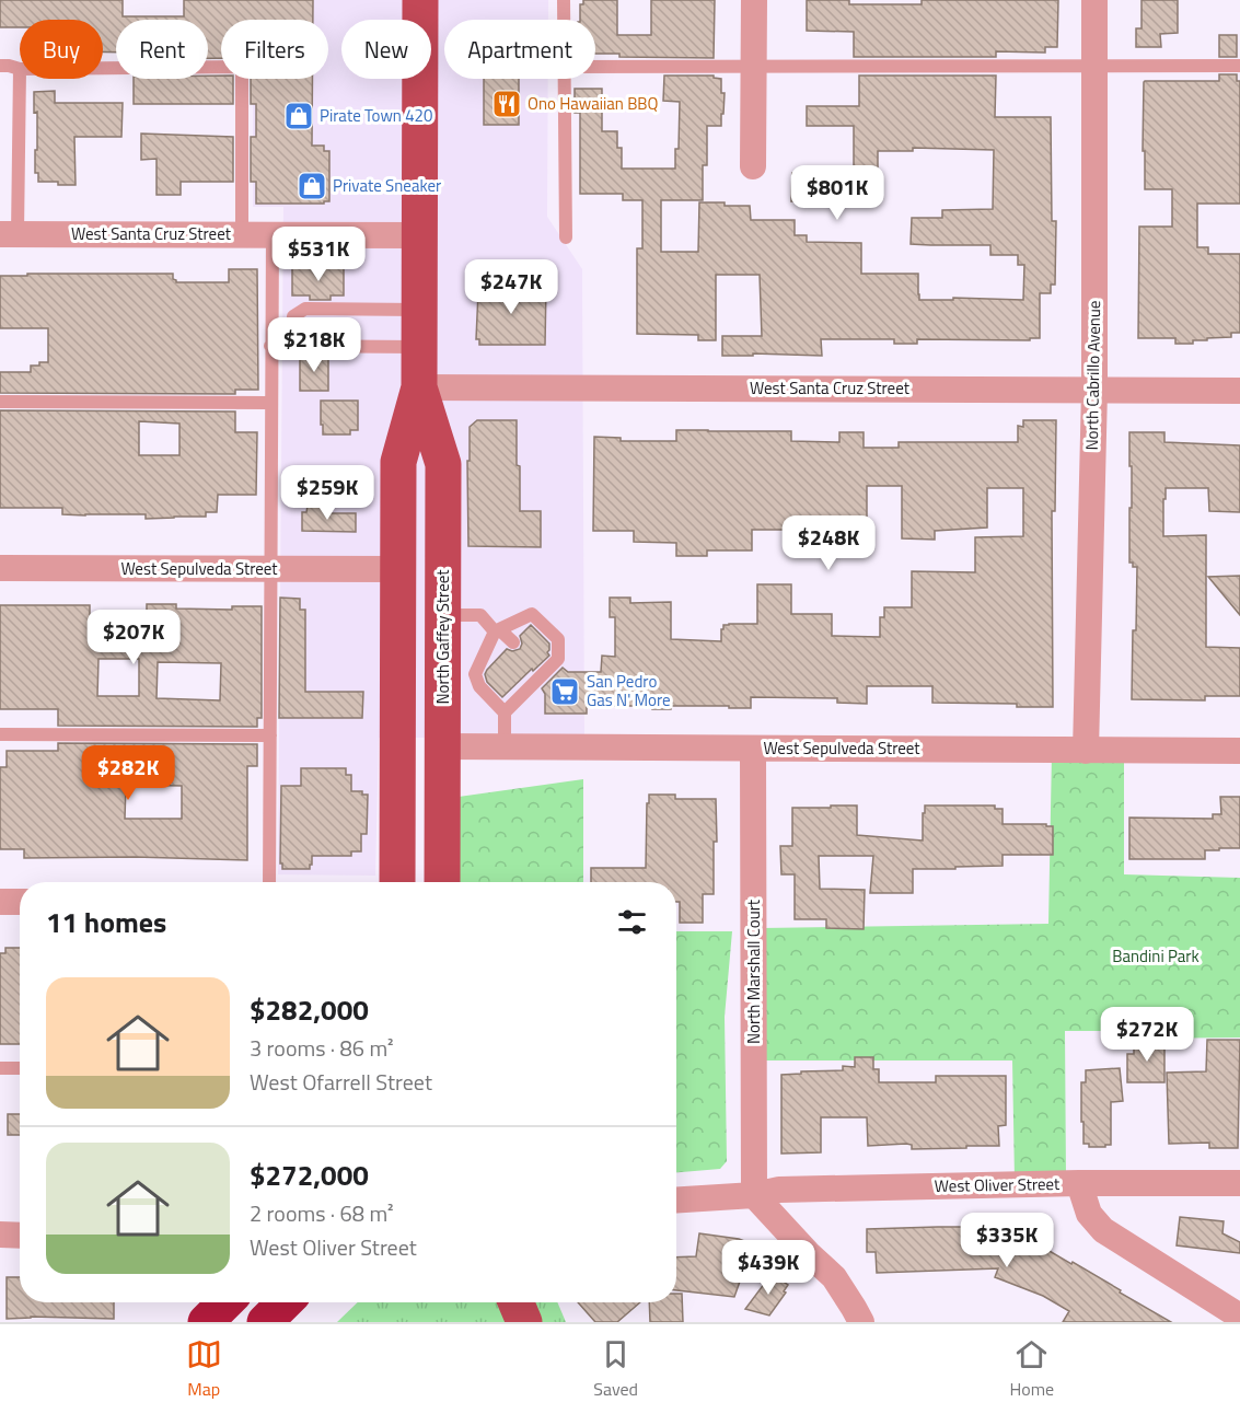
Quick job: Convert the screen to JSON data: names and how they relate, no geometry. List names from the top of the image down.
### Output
{
  "streets": {
    "main road": ["North Gaffey Street"],
    "street": [
      "West Santa Cruz Street",
      "North Cabrillo Avenue",
      "West Sepulveda Street",
      "North Marshall Court",
      "West Oliver Street"
    ]
  },
  "crossings": [
    ["West Santa Cruz Street", "North Cabrillo Avenue"],
    ["West Santa Cruz Street", "North Gaffey Street"],
    ["North Cabrillo Avenue", "West Sepulveda Street"],
    ["West Sepulveda Street", "North Gaffey Street"],
    ["West Sepulveda Street", "North Marshall Court"],
    ["North Marshall Court", "West Oliver Street"]
  ],
  "parks": ["Bandini Park"],
  "places": {
    "restaurant": ["Ono Hawaiian BBQ"],
    "shop": ["Pirate Town 420", "Private Sneaker"],
    "supermarket": ["San Pedro Gas N' More"]
  },
  "page": {
    "chip": [
      "Buy",
      "Rent",
      "Filters",
      "New",
      "Apartment"
    ],
    "price": [
      "$801K",
      "$531K",
      "$247K",
      "$218K",
      "$259K",
      "$248K",
      "$207K",
      "$282K",
      "$272K",
      "$335K",
      "$439K"
    ],
    "heading": "11 homes",
    "list": [
      {
        "name": "$282,000",
        "note": "3 rooms · 86 m² · West Ofarrell Street"
      },
      {
        "name": "$272,000",
        "note": "2 rooms · 68 m² · West Oliver Street"
      }
    ],
    "tabs": ["Map", "Saved", "Home"]
  }
}
